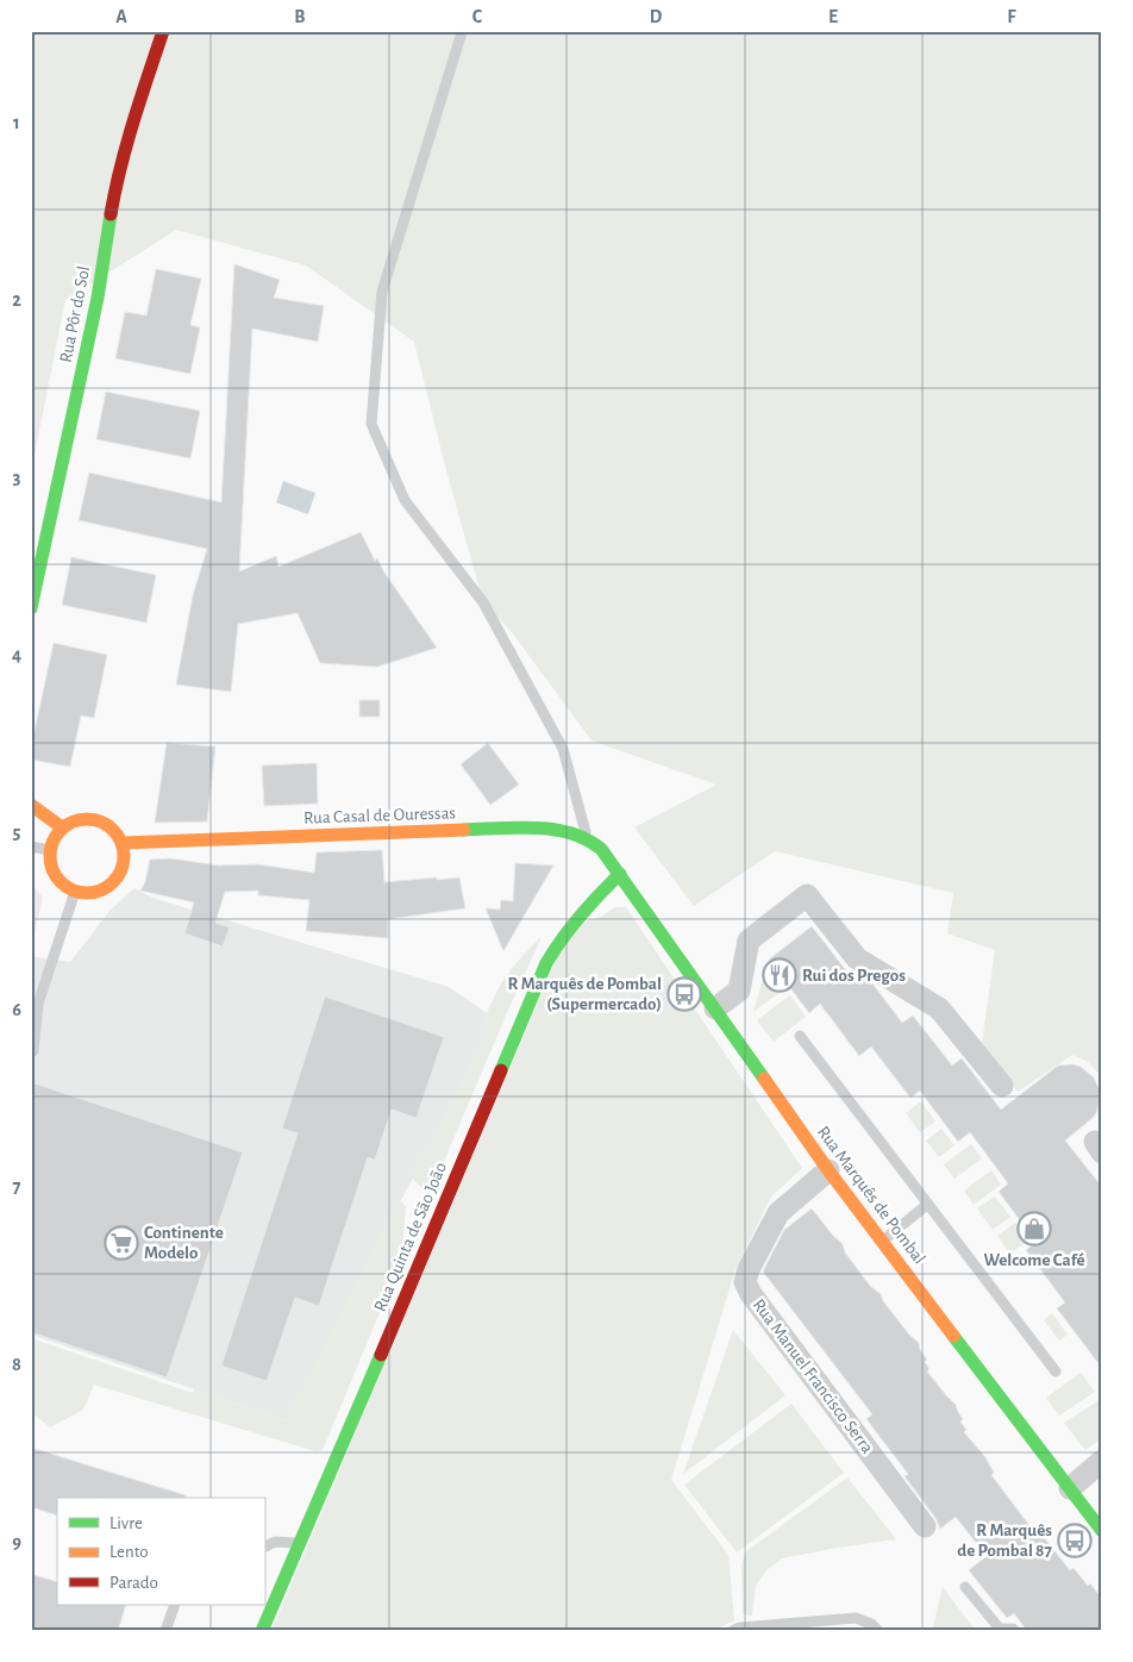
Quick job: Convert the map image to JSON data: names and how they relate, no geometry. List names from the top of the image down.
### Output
{
  "streets": {
    "street": [
      "Rua Pôr do Sol",
      "Rua Casal de Ouressas",
      "Rua Marquês de Pombal",
      "Rua Quinta de São João",
      "Rua Manuel Francisco Serra"
    ]
  },
  "crossings": [
    ["Rua Marquês de Pombal", "Rua Quinta de São João"],
    ["Rua Marquês de Pombal", "Rua Manuel Francisco Serra"]
  ],
  "places": {
    "restaurant": ["Rui dos Pregos"],
    "bus stop": ["R Marquês de Pombal (Supermercado)", "R Marquês de Pombal 87"],
    "shop": ["Welcome Café"],
    "supermarket": ["Continente Modelo"]
  },
  "legend": ["Livre", "Lento", "Parado"],
  "grid": {
    "columns": [
      "A",
      "B",
      "C",
      "D",
      "E",
      "F"
    ],
    "rows": [
      "1",
      "2",
      "3",
      "4",
      "5",
      "6",
      "7",
      "8",
      "9"
    ]
  }
}
